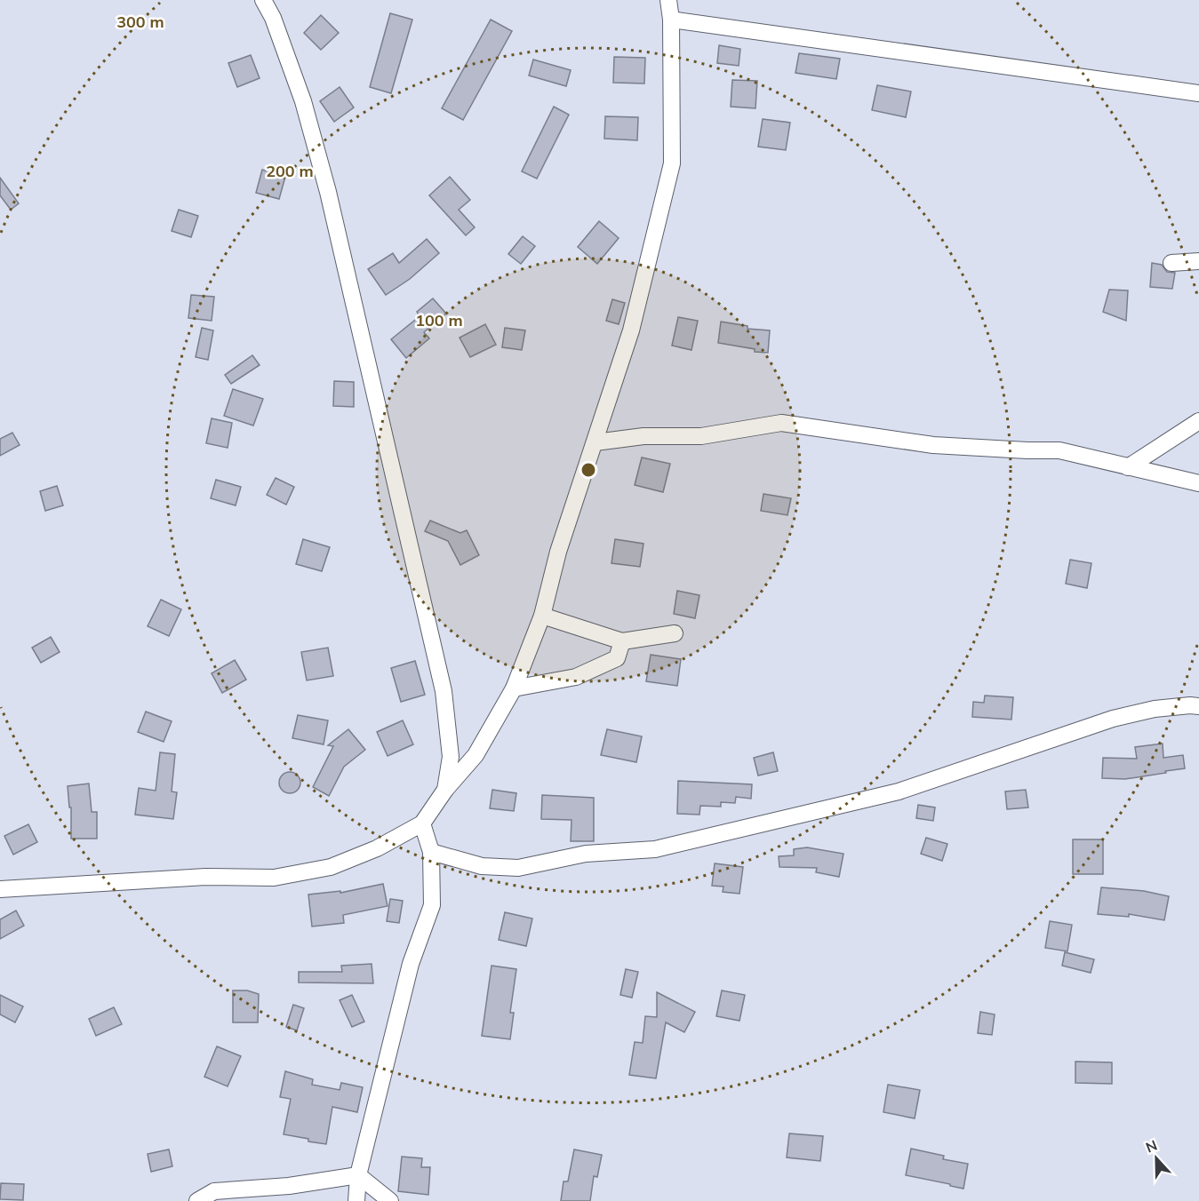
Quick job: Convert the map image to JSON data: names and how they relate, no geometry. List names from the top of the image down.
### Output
{
  "north": "top",
  "rings": ["300 m", "200 m", "100 m"]
}
